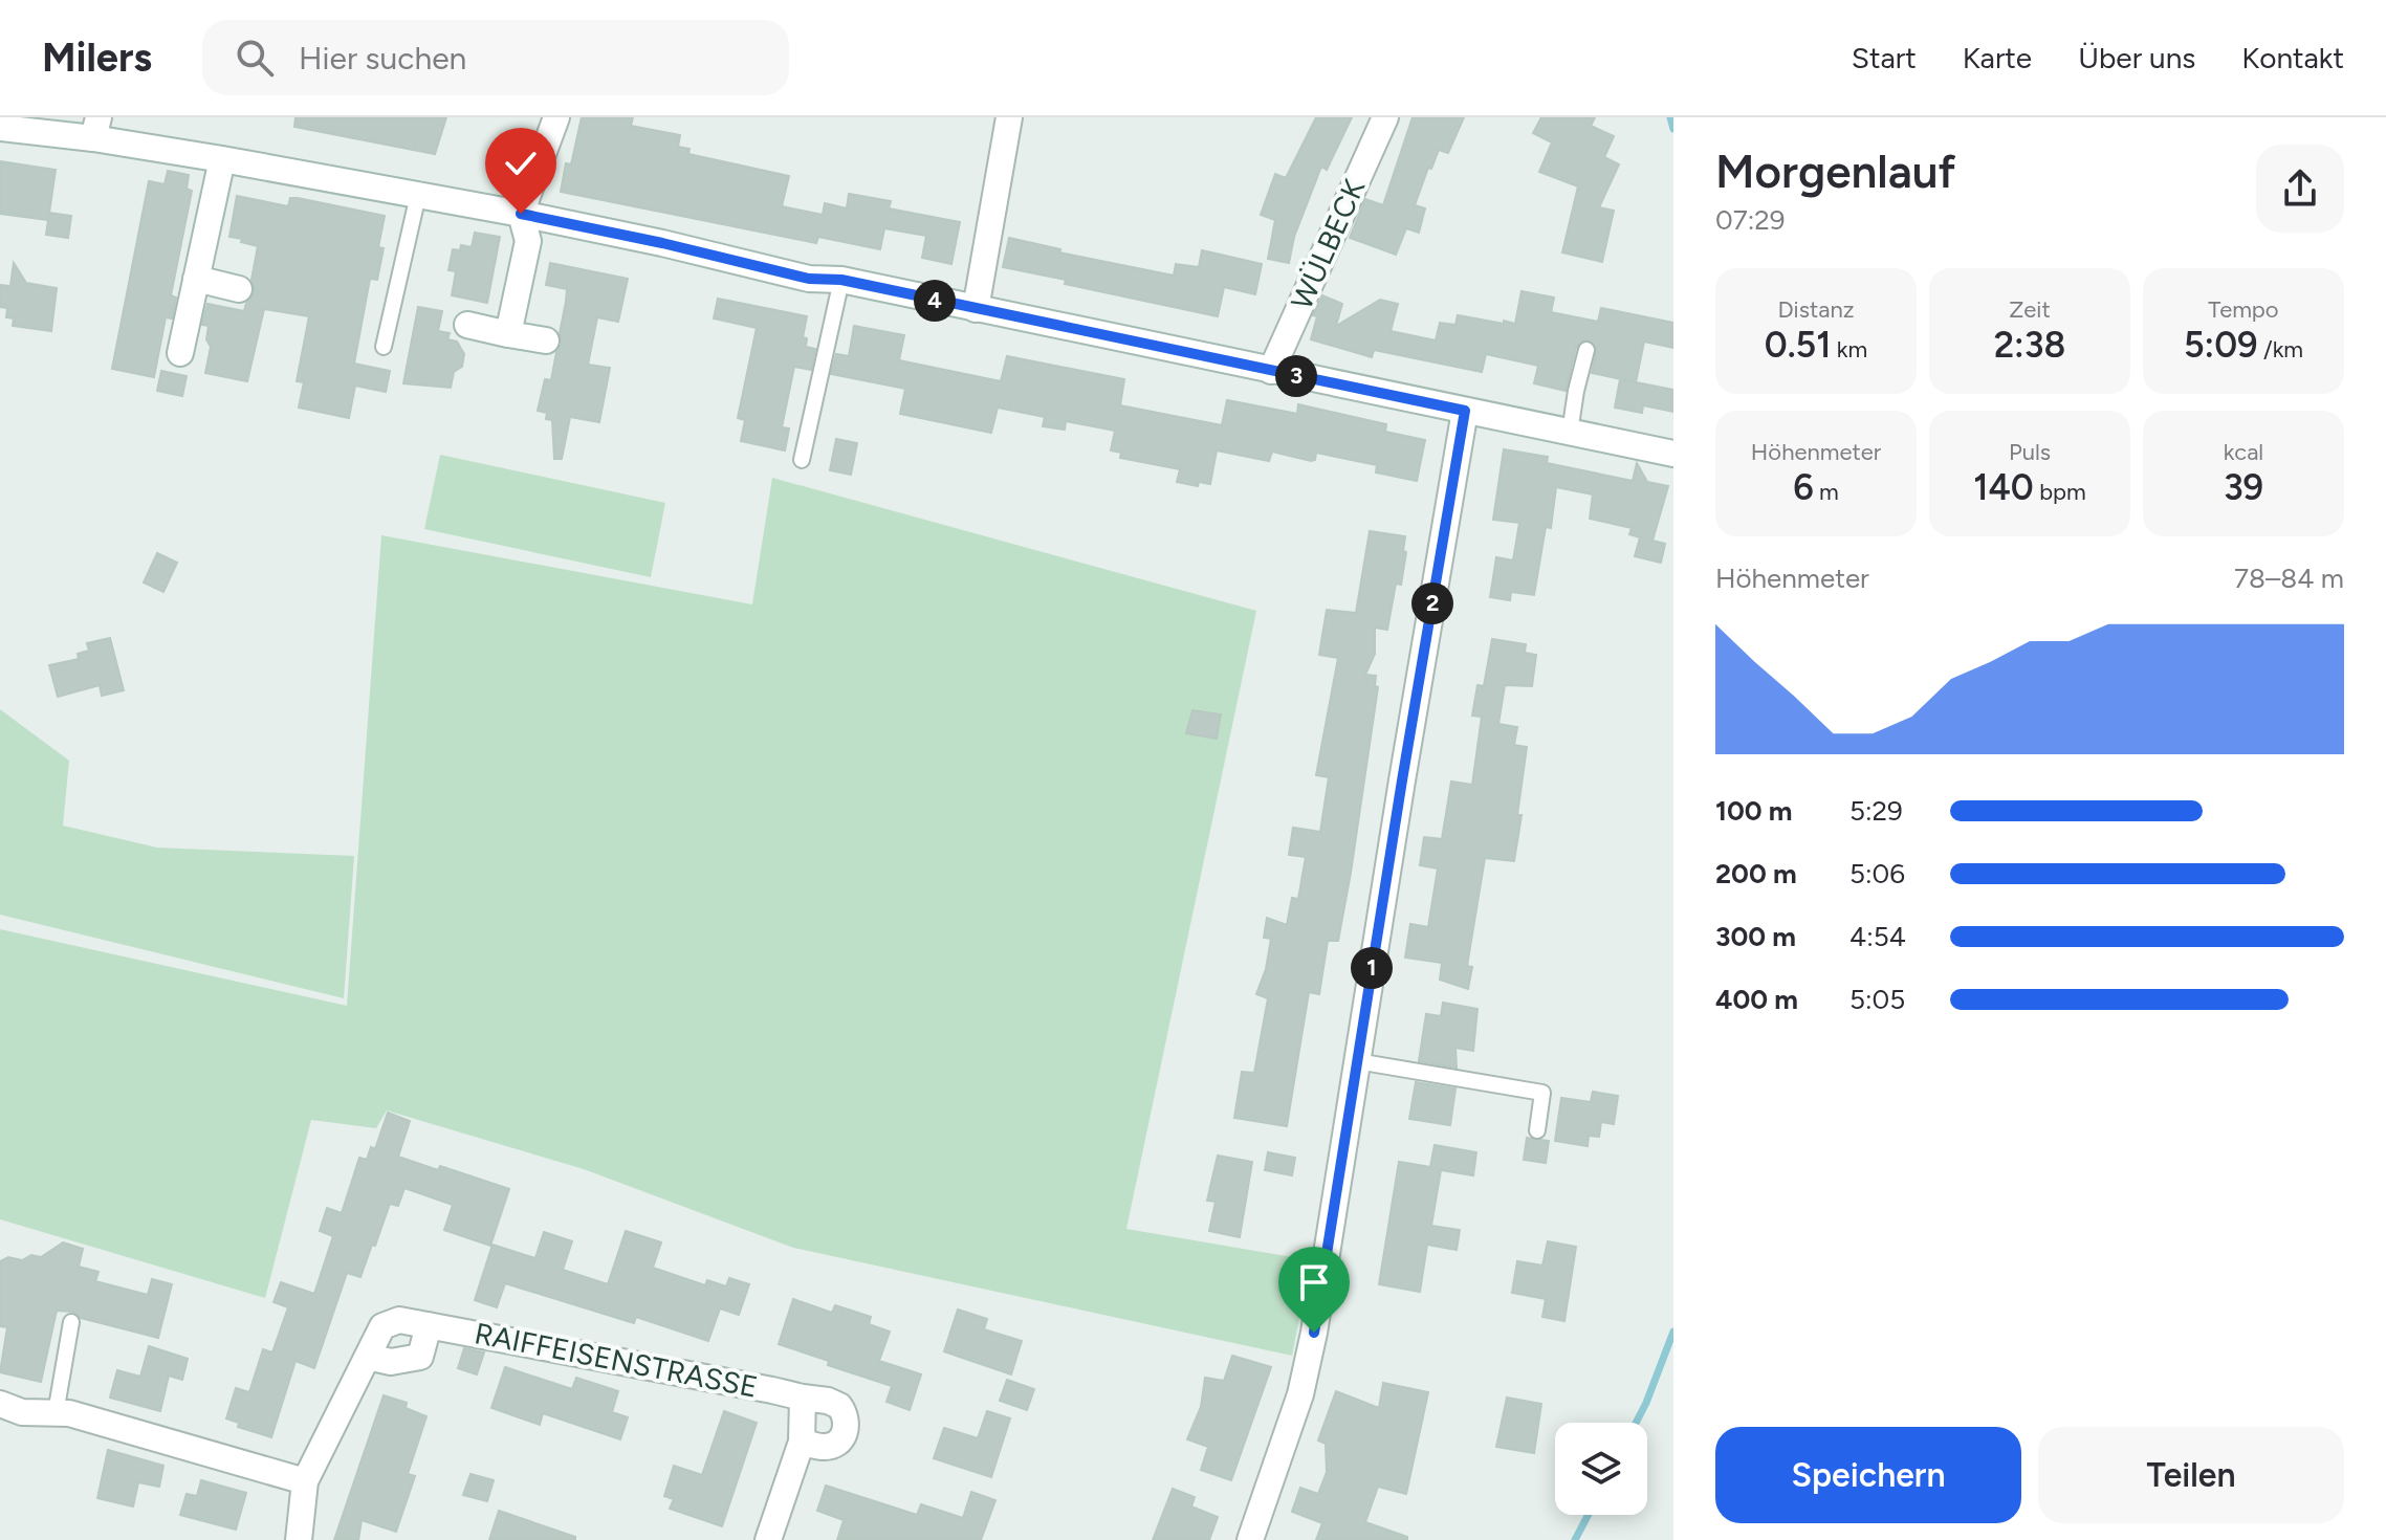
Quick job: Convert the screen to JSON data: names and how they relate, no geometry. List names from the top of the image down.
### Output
{
  "streets": {
    "street": ["WÜLBECK", "RAIFFEISENSTRASSE"]
  },
  "page": {
    "header": "Milers",
    "search": "Hier suchen",
    "nav": [
      "Start",
      "Karte",
      "Über uns",
      "Kontakt"
    ],
    "heading": ["Morgenlauf", "07:29"],
    "stats": [
      ["Distanz", "0.51 km"],
      ["Zeit", "2:38"],
      ["Tempo", "5:09 /km"],
      ["Höhenmeter", "6 m"],
      ["Puls", "140 bpm"],
      ["kcal", "39"]
    ],
    "pins": [
      "4",
      "3",
      "2",
      "1"
    ],
    "chart": ["Höhenmeter", "78–84 m"],
    "list": [
      {
        "name": "100 m",
        "note": "5:29"
      },
      {
        "name": "200 m",
        "note": "5:06"
      },
      {
        "name": "300 m",
        "note": "4:54"
      },
      {
        "name": "400 m",
        "note": "5:05"
      }
    ],
    "buttons": ["Speichern", "Teilen"]
  }
}
